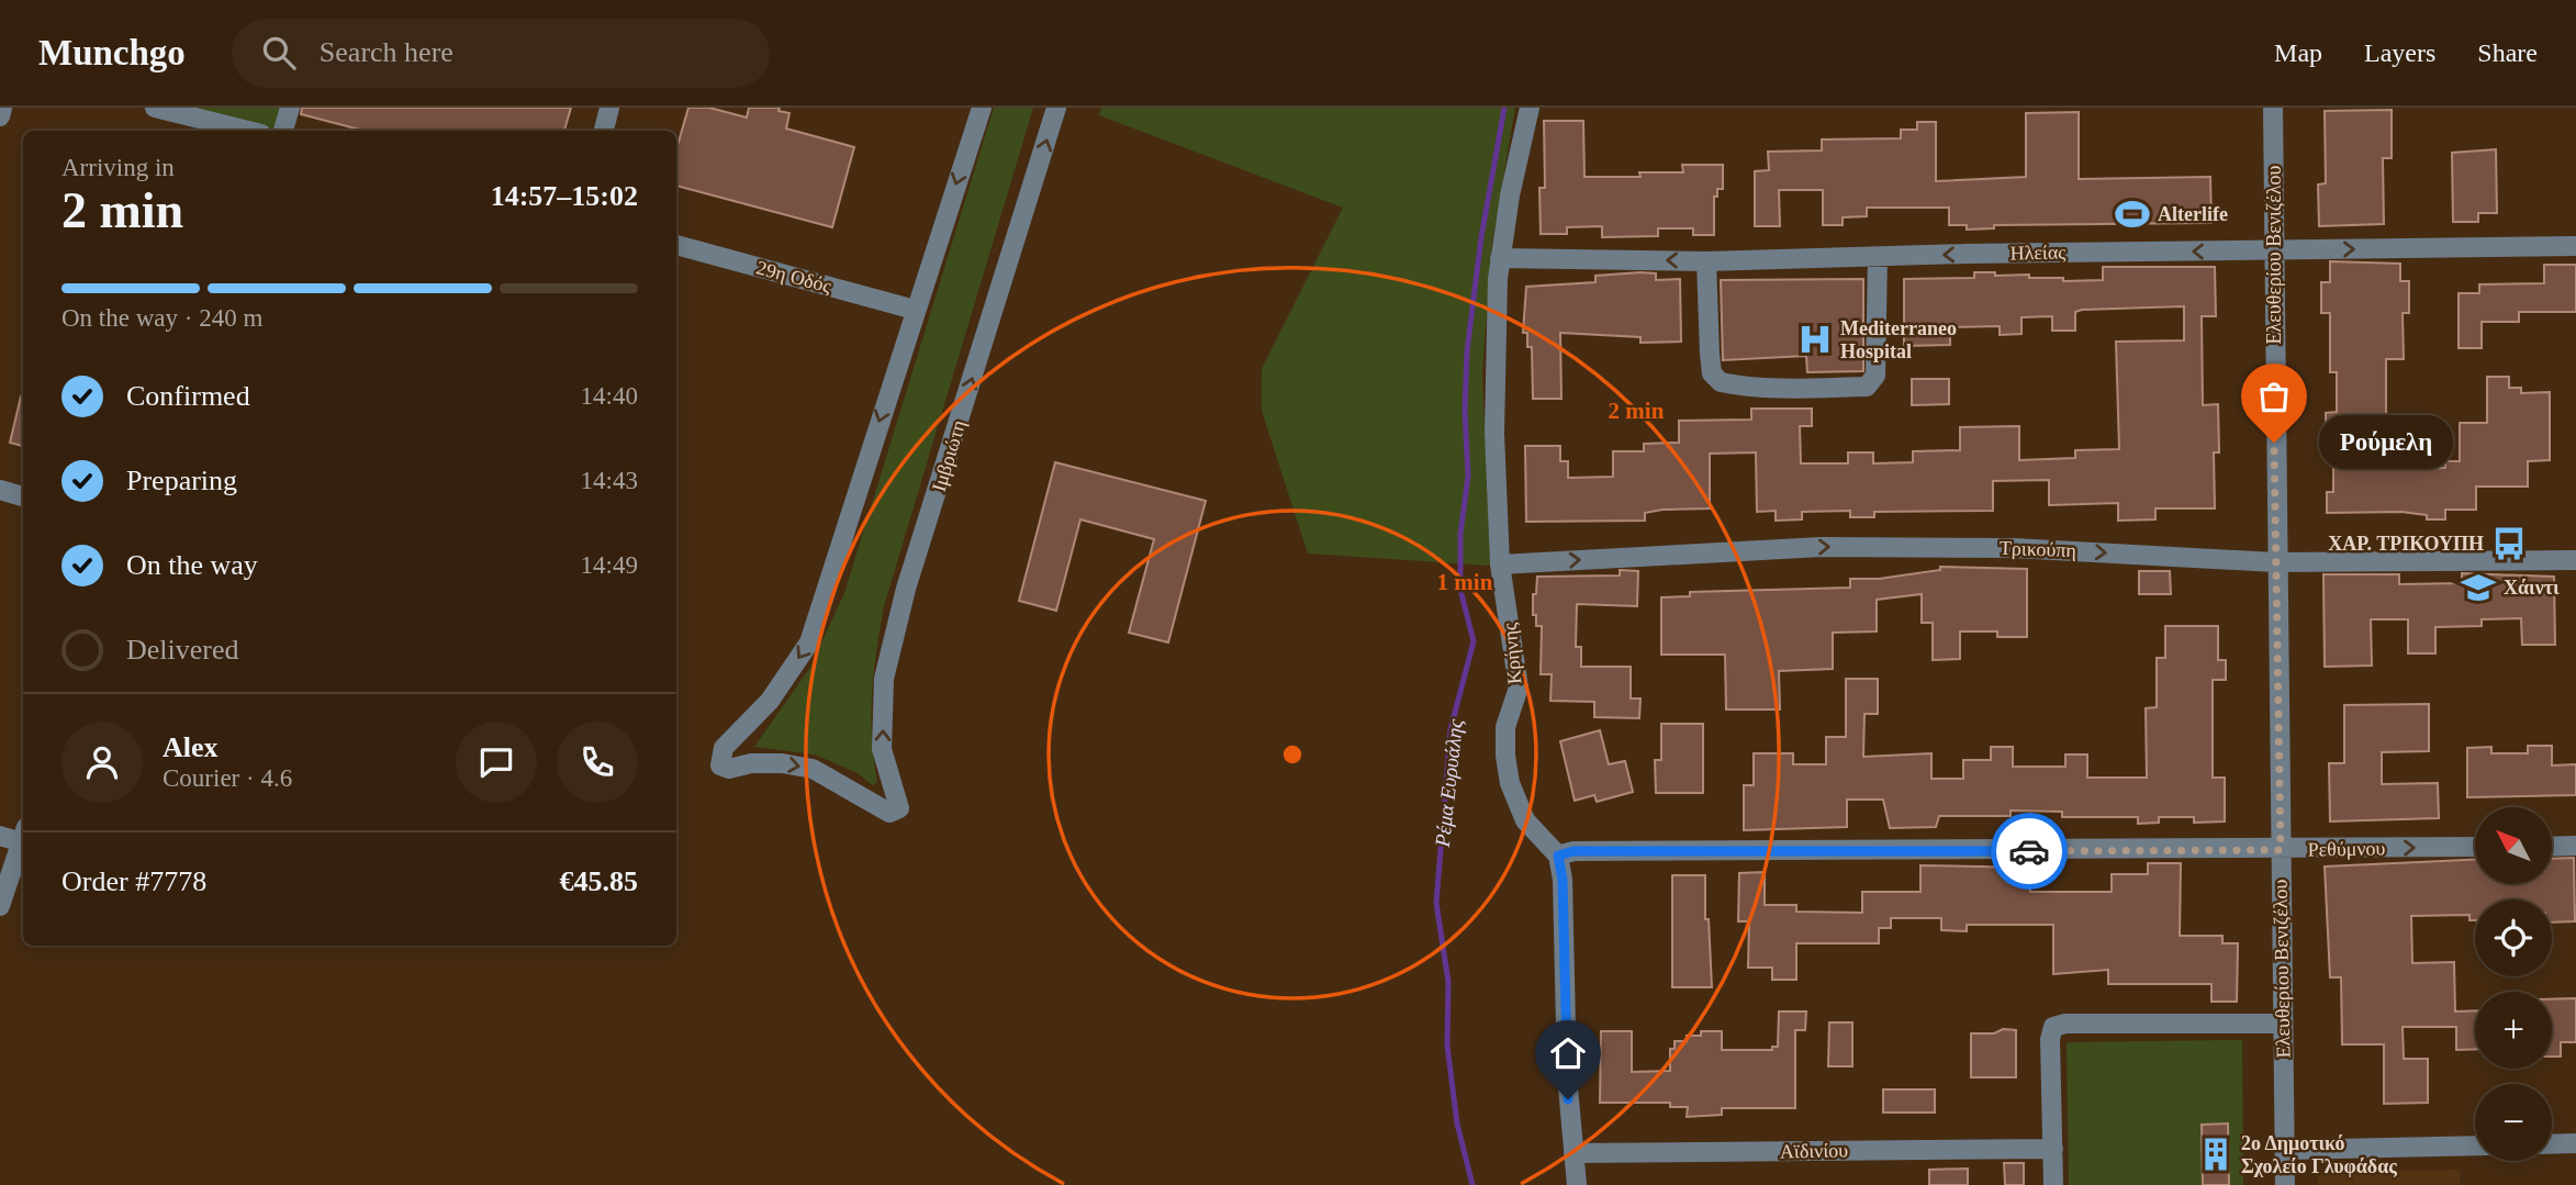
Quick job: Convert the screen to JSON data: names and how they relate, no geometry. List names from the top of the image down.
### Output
{
  "streets": {
    "street": [
      "Ηλείας",
      "Ελευθερίου Βενιζέλου",
      "29η Οδός",
      "Ιμβριώτη",
      "Τρικούπη",
      "Κρήνης",
      "Ρεθύμνου",
      "Αϊδινίου"
    ]
  },
  "crossings": [
    ["Ηλείας", "Ελευθερίου Βενιζέλου"],
    ["Ηλείας", "Κρήνης"],
    ["Ελευθερίου Βενιζέλου", "Τρικούπη"],
    ["Ελευθερίου Βενιζέλου", "Ρεθύμνου"],
    ["29η Οδός", "Ιμβριώτη"],
    ["Τρικούπη", "Κρήνης"],
    ["Κρήνης", "Ρεθύμνου"]
  ],
  "one_way": ["Τρικούπη"],
  "water": ["Ρέμα Ευρυάλης"],
  "places": {
    "sports": ["Alterlife"],
    "hospital": ["Mediterraneo Hospital"],
    "other": ["Ρούμελη"],
    "bus stop": ["ΧΑΡ. ΤΡΙΚΟΥΠΗ"],
    "school or university": ["Χάιντι"],
    "building": ["2ο Δημοτικό Σχολείο Γλυφάδας"]
  },
  "north": "top left",
  "page": {
    "header": "Munchgo",
    "search": "Search here",
    "nav": ["Map", "Layers", "Share"],
    "heading": ["2 min", "Arriving in", "14:57–15:02"],
    "panel": [
      "Alex",
      "Courier · 4.6",
      "Order #7778",
      "€45.85"
    ],
    "bar": "On the way · 240 m",
    "list": [
      ["Confirmed", "14:40"],
      ["Preparing", "14:43"],
      ["On the way", "14:49"],
      "Delivered"
    ],
    "bubble": "Ρούμελη",
    "map_buttons": ["+", "−"]
  },
  "rings": ["2 min", "1 min"]
}
